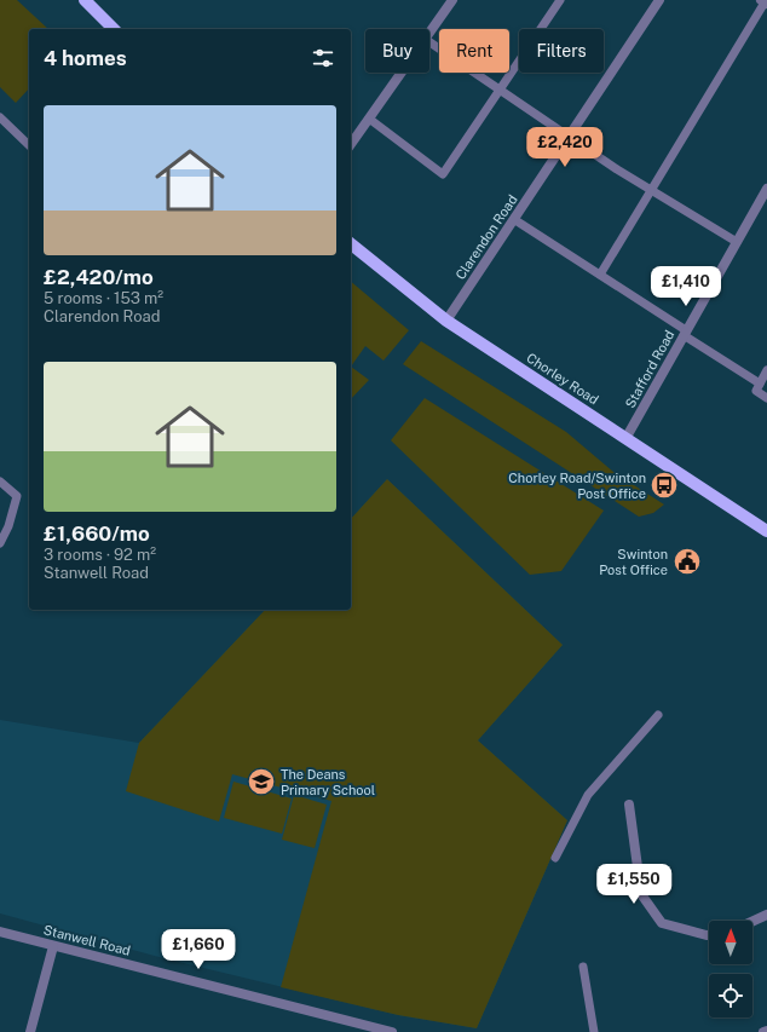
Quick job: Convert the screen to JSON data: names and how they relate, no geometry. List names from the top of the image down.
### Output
{
  "streets": {
    "main road": ["Chorley Road"],
    "street": ["Clarendon Road", "Stafford Road", "Stanwell Road"]
  },
  "crossings": [
    ["Clarendon Road", "Chorley Road"],
    ["Stafford Road", "Chorley Road"]
  ],
  "places": {
    "bus stop": ["Chorley Road/Swinton Post Office"],
    "public building": ["Swinton Post Office"],
    "school or university": ["The Deans Primary School"]
  },
  "north": "top",
  "page": {
    "chip": ["Buy", "Rent", "Filters"],
    "heading": "4 homes",
    "list": [
      {
        "name": "£2,420/mo",
        "note": "5 rooms · 153 m² · Clarendon Road"
      },
      {
        "name": "£1,660/mo",
        "note": "3 rooms · 92 m² · Stanwell Road"
      }
    ],
    "price": [
      "£2,420",
      "£1,410",
      "£1,550",
      "£1,660"
    ]
  }
}
